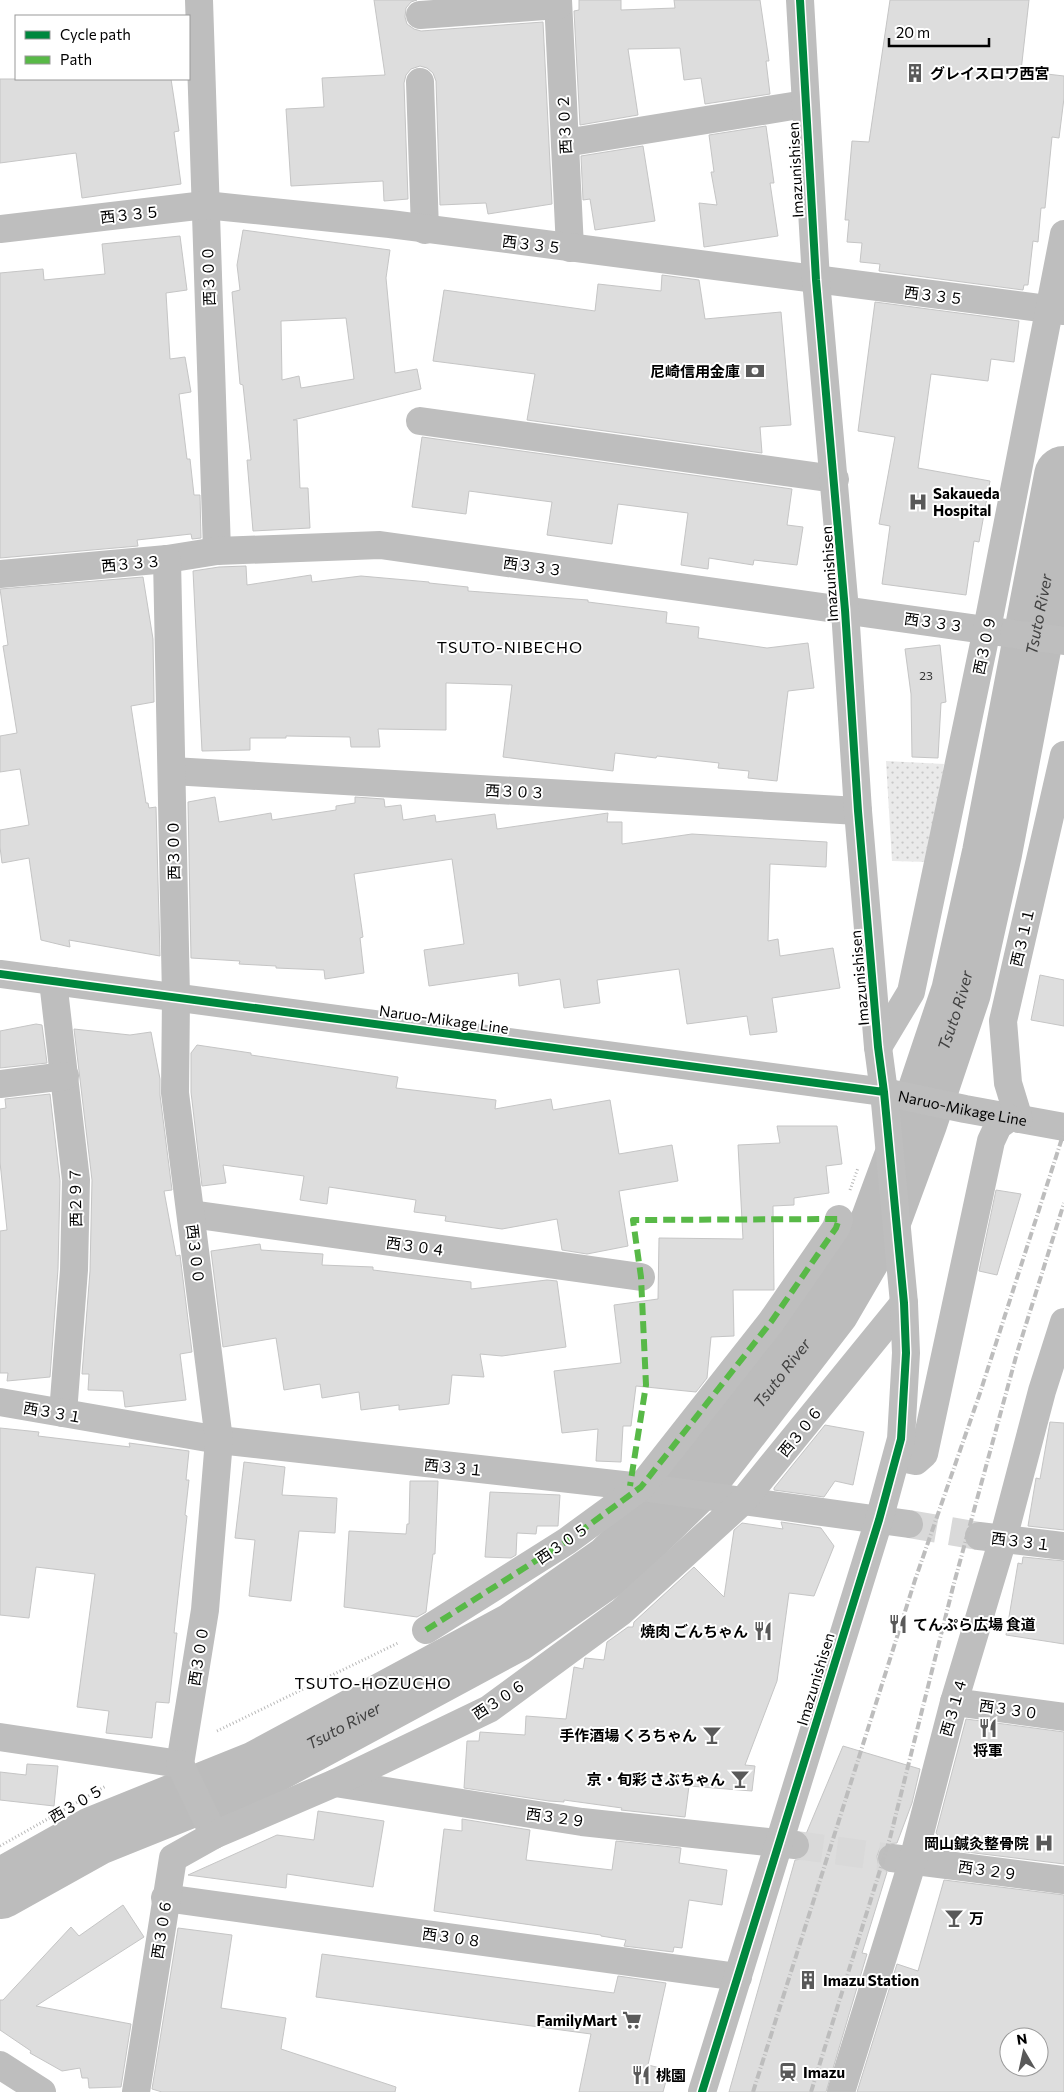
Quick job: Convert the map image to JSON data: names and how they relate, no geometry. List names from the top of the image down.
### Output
{
  "streets": {
    "street": [
      "西３０２",
      "Imazunishisen",
      "西３３５",
      "西３００",
      "西３３３",
      "西３０９",
      "西３０３",
      "西３１１",
      "Naruo-Mikage Line",
      "西２９７",
      "西３０４",
      "西３３１",
      "西３０６",
      "西３０５",
      "西３１４",
      "西３３０",
      "西３２９",
      "西３０８"
    ]
  },
  "crossings": [
    ["西３０２", "西３３５"],
    ["Imazunishisen", "西３３５"],
    ["Imazunishisen", "西３３３"],
    ["Imazunishisen", "西３０９"],
    ["Imazunishisen", "西３０３"],
    ["Imazunishisen", "Naruo-Mikage Line"],
    ["Imazunishisen", "西３３１"],
    ["Imazunishisen", "西３０６"],
    ["Imazunishisen", "西３２９"],
    ["Imazunishisen", "西３０８"],
    ["西３３５", "西３００"],
    ["西３３５", "西３０９"],
    ["西３００", "西３３３"],
    ["西３００", "西３０３"],
    ["西３００", "Naruo-Mikage Line"],
    ["西３００", "西３０４"],
    ["西３００", "西３３１"],
    ["西３３３", "西３０９"],
    ["西３１１", "Naruo-Mikage Line"],
    ["Naruo-Mikage Line", "西２９７"],
    ["西２９７", "西３３１"],
    ["西３３１", "西３０６"],
    ["西３３１", "西３０５"],
    ["西３３１", "西３１４"],
    ["西３０６", "西３２９"],
    ["西３０６", "西３０８"],
    ["西３１４", "西３３０"],
    ["西３１４", "西３２９"]
  ],
  "districts": ["TSUTO-NIBECHO", "TSUTO-HOZUCHO"],
  "water": ["Tsuto River"],
  "places": {
    "building": ["グレイスロワ西宮", "Imazu Station"],
    "bank": ["尼崎信用金庫"],
    "hospital": ["Sakaueda Hospital", "岡山鍼灸整骨院"],
    "restaurant": [
      "てんぷら広場 食道",
      "焼肉 ごんちゃん",
      "将軍",
      "桃園"
    ],
    "bar": ["手作酒場 くろちゃん", "京・旬彩 さぶちゃん", "万"],
    "supermarket": ["FamilyMart"],
    "station": ["Imazu"]
  },
  "house_numbers": ["23"],
  "legend": ["Cycle path", "Path"],
  "scale_bar": "20 m",
  "north": "top"
}
